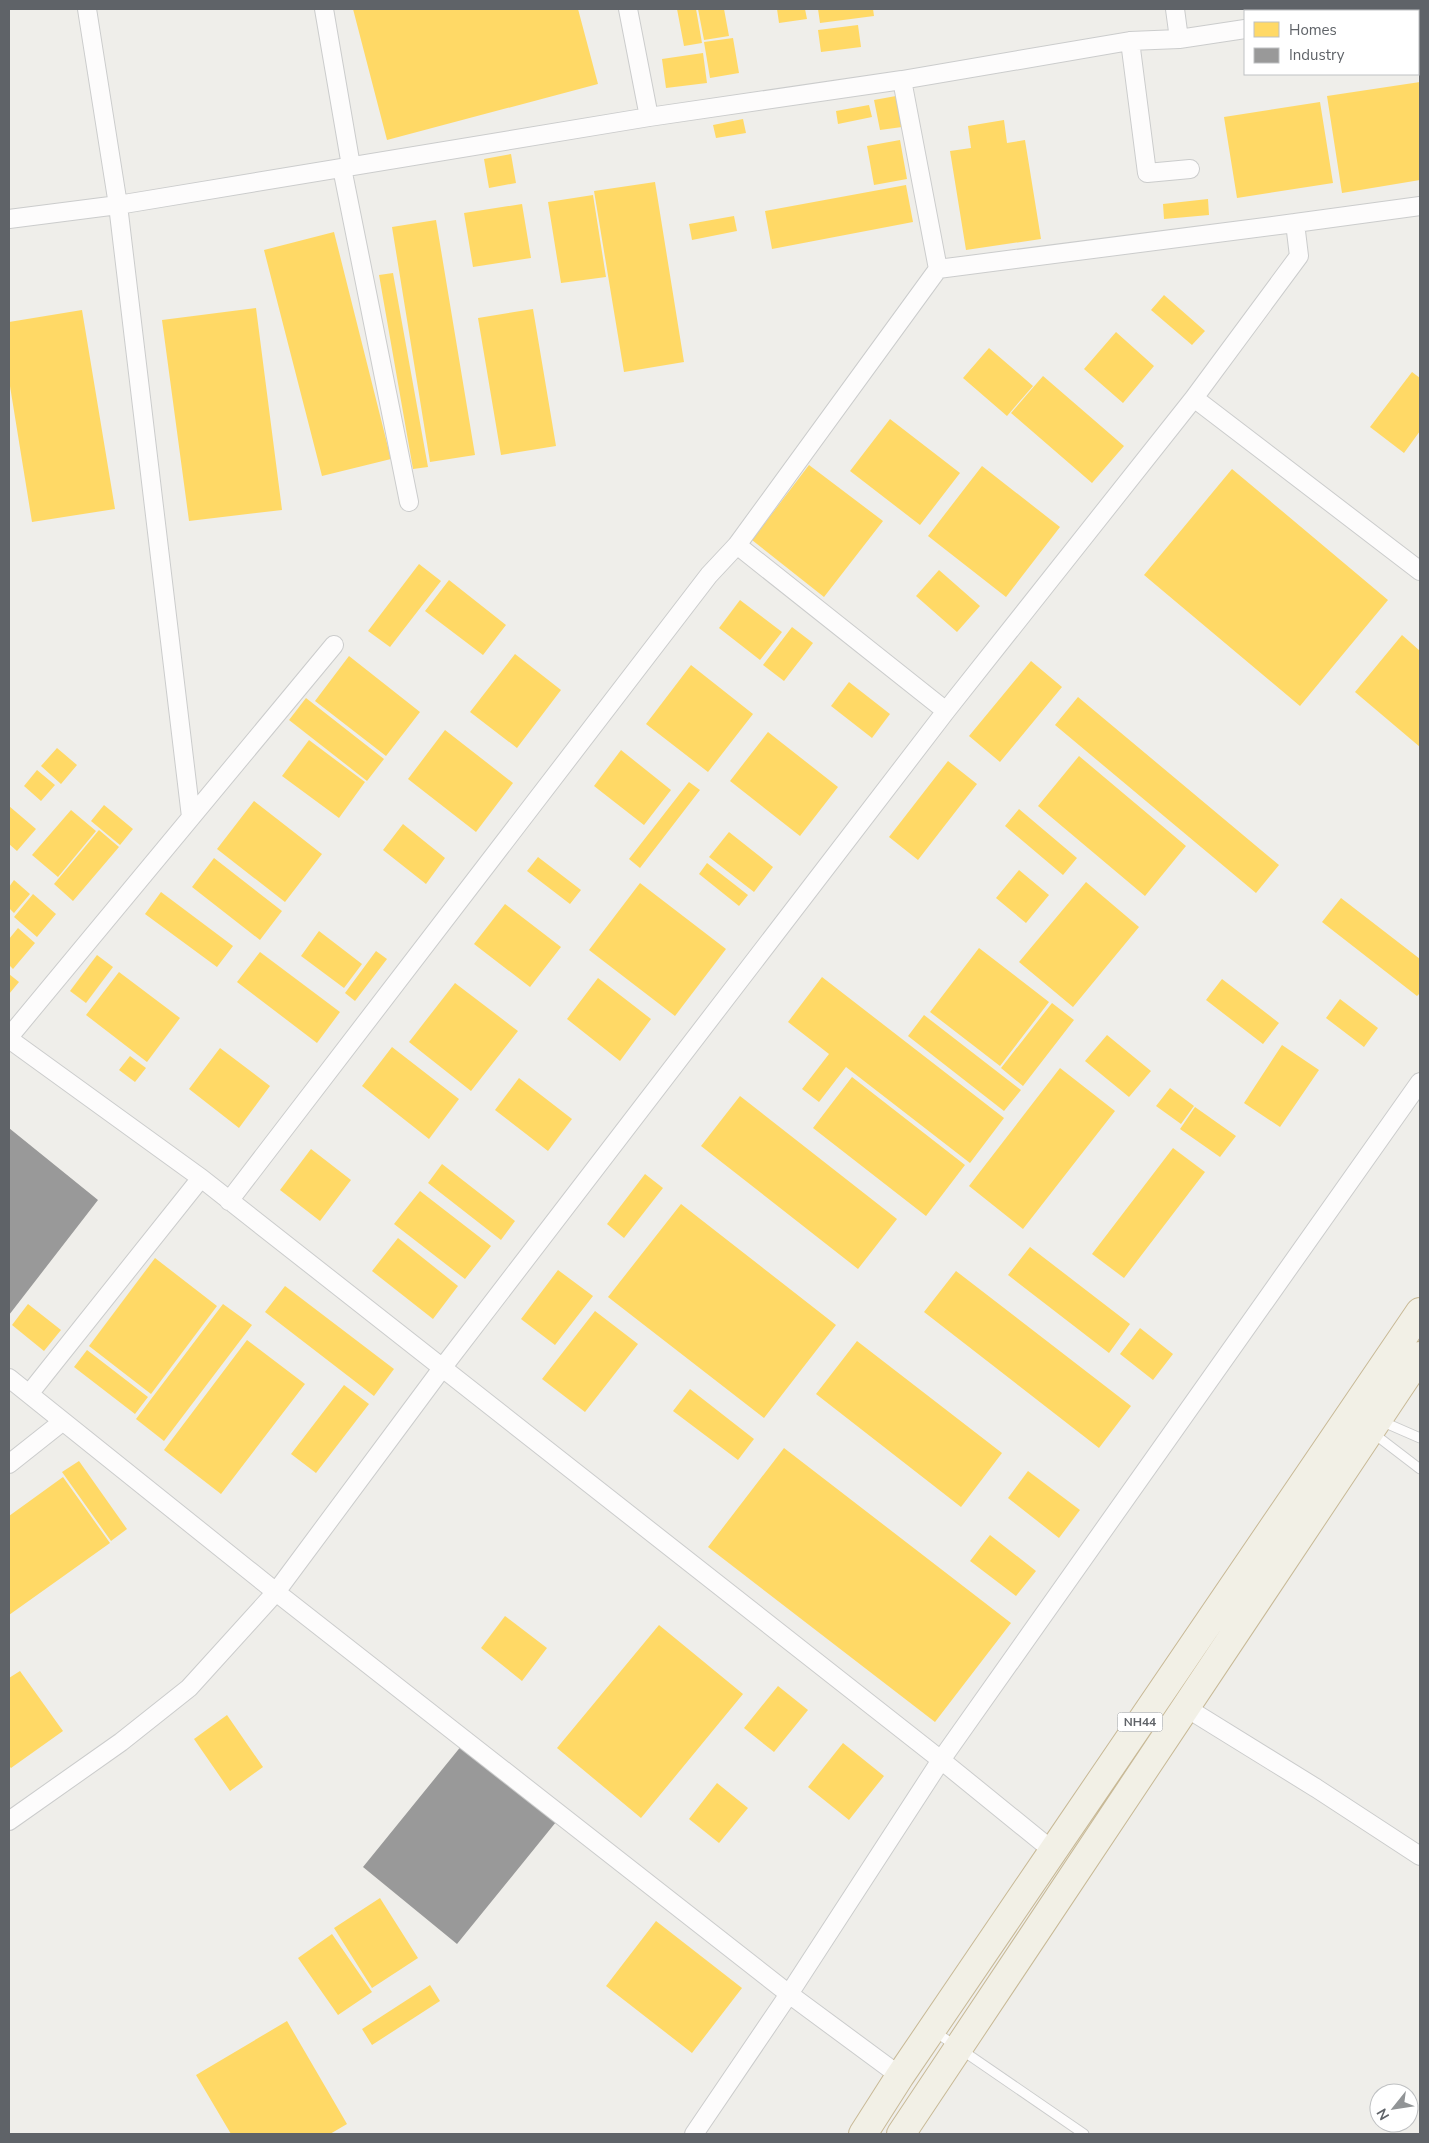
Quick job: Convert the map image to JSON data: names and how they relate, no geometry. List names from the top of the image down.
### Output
{
  "streets": {
    "highway": ["NH44"]
  },
  "legend": ["Homes", "Industry"],
  "north": "bottom left"
}
